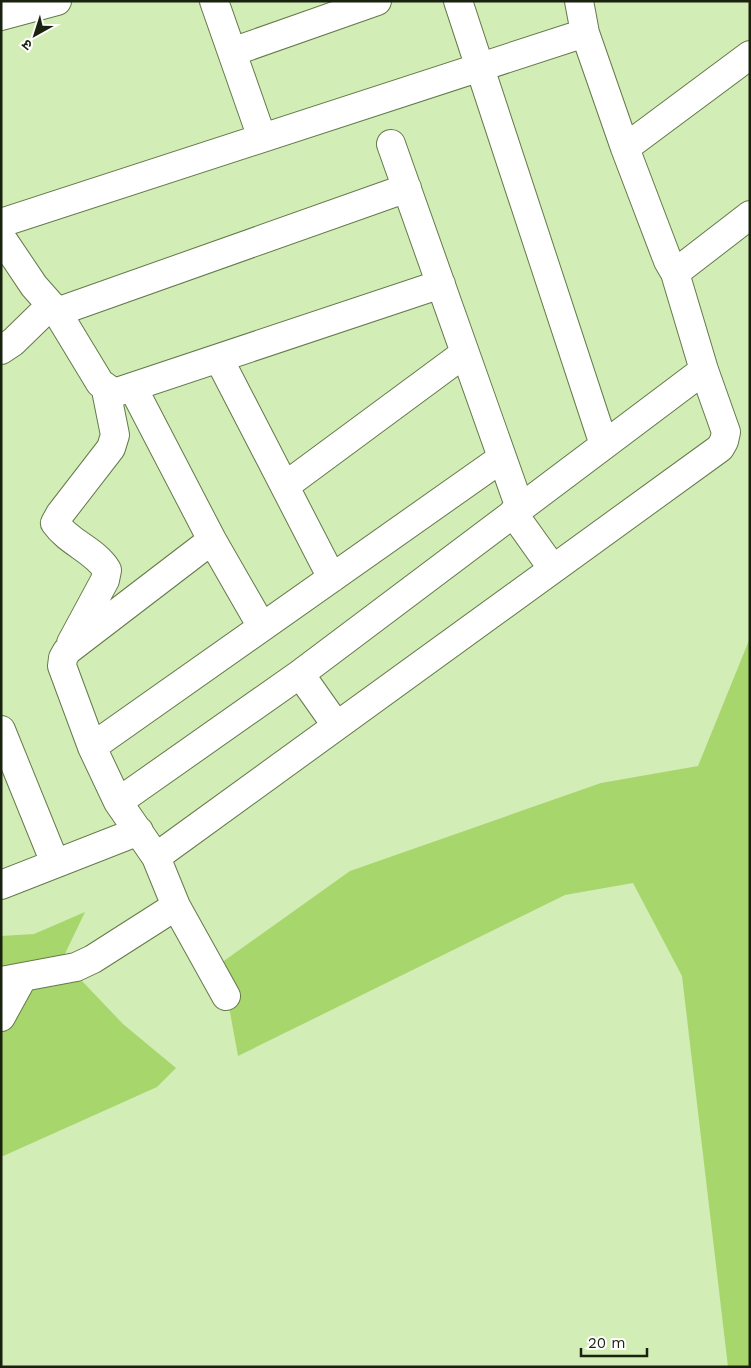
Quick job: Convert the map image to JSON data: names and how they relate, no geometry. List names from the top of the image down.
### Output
{
  "scale_bar": "20 m",
  "north": "bottom left"
}
